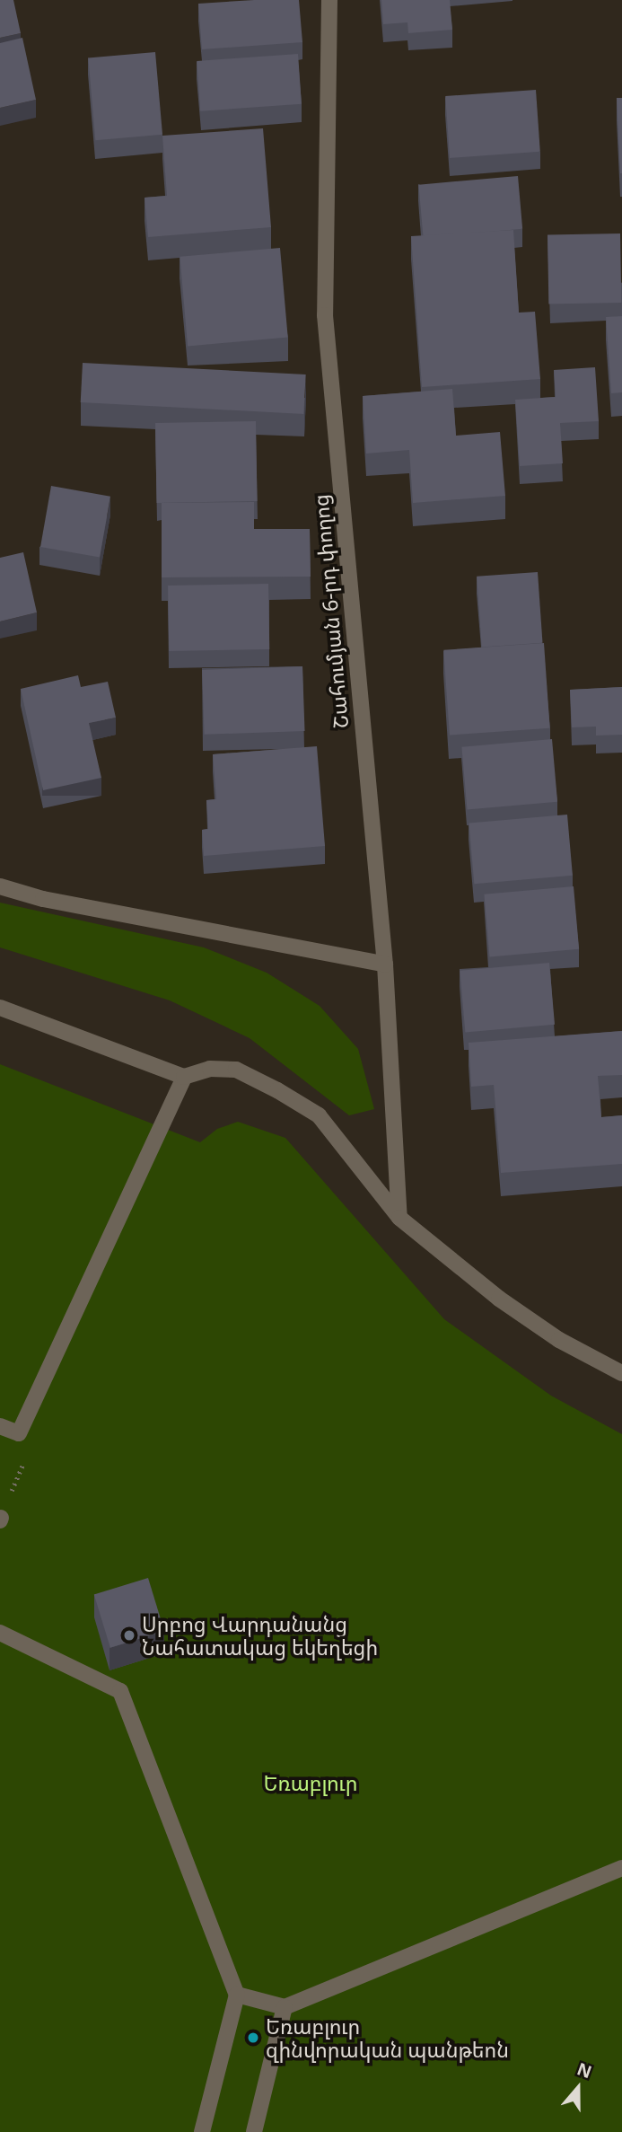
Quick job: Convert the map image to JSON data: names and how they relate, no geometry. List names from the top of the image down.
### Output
{
  "streets": {
    "street": ["Շահումյան 6-րդ փողոց"]
  },
  "parks": ["Եռաբլուր"],
  "places": ["Սրբոց Վարդանանց Նահատակաց եկեղեցի", "Եռաբլուր զինվորական պանթեոն"],
  "north": "top"
}
